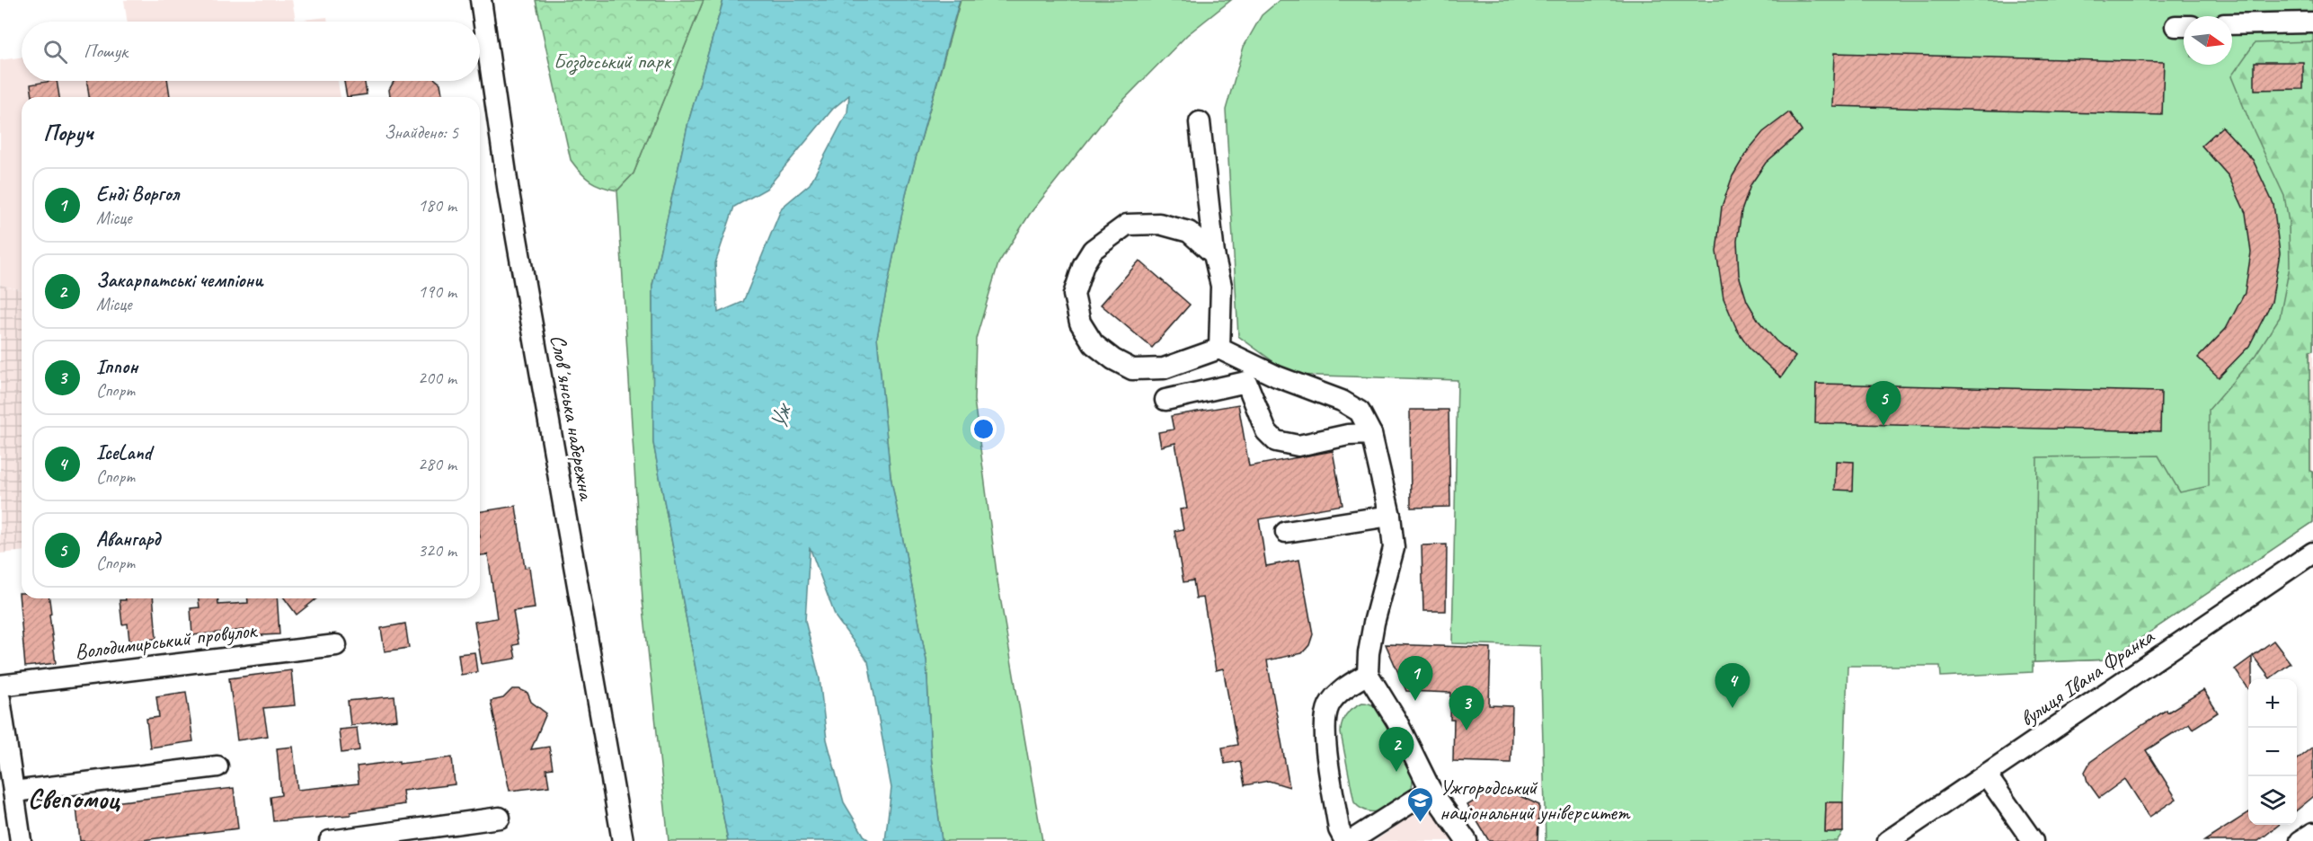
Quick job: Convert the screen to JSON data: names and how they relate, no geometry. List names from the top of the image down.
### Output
{
  "streets": {
    "street": ["Словʼянська набережна", "Володимирський провулок", "вулиця Івана Франка"]
  },
  "districts": ["Свепомоц"],
  "water": ["Уж"],
  "parks": ["Боздоський парк"],
  "places": {
    "school or university": ["Ужгородський національний університет"]
  },
  "north": "right",
  "page": {
    "search": "Пошук",
    "heading": ["Поруч", "Знайдено: 5"],
    "list": [
      {
        "mark": "1",
        "name": "Енді Воргол",
        "note": "Місце",
        "value": "180 m"
      },
      {
        "mark": "2",
        "name": "Закарпатські чемпіони",
        "note": "Місце",
        "value": "190 m"
      },
      {
        "mark": "3",
        "name": "Іппон",
        "note": "Спорт",
        "value": "200 m"
      },
      {
        "mark": "4",
        "name": "IceLand",
        "note": "Спорт",
        "value": "280 m"
      },
      {
        "mark": "5",
        "name": "Авангард",
        "note": "Спорт",
        "value": "320 m"
      }
    ],
    "pins": [
      "5",
      "1",
      "4",
      "3",
      "2"
    ],
    "map_buttons": ["+", "−"]
  }
}
